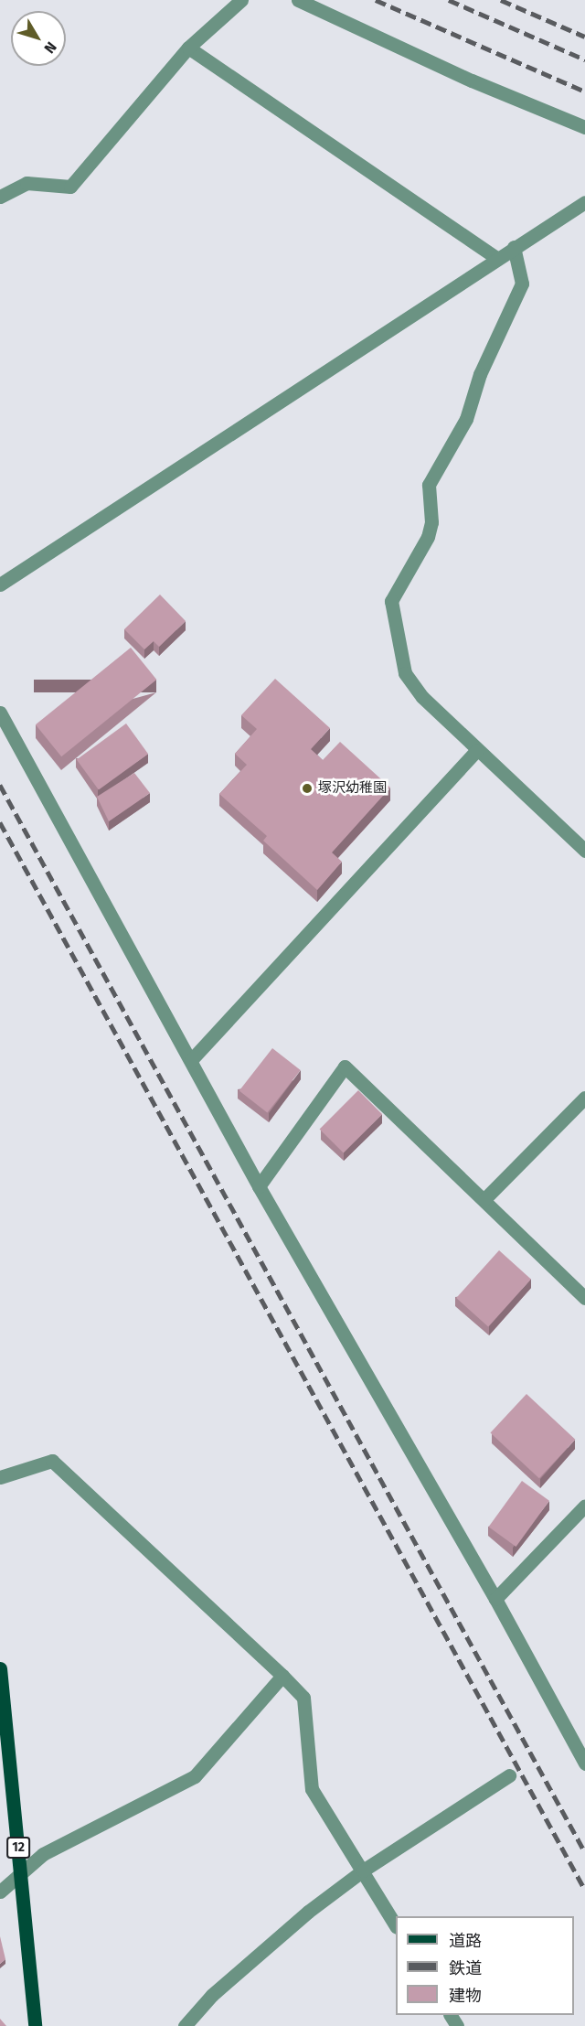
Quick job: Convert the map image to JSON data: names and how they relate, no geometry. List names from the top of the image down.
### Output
{
  "streets": {
    "main road": ["12"]
  },
  "places": ["塚沢幼稚園"],
  "legend": ["道路", "鉄道", "建物"],
  "north": "bottom right"
}
